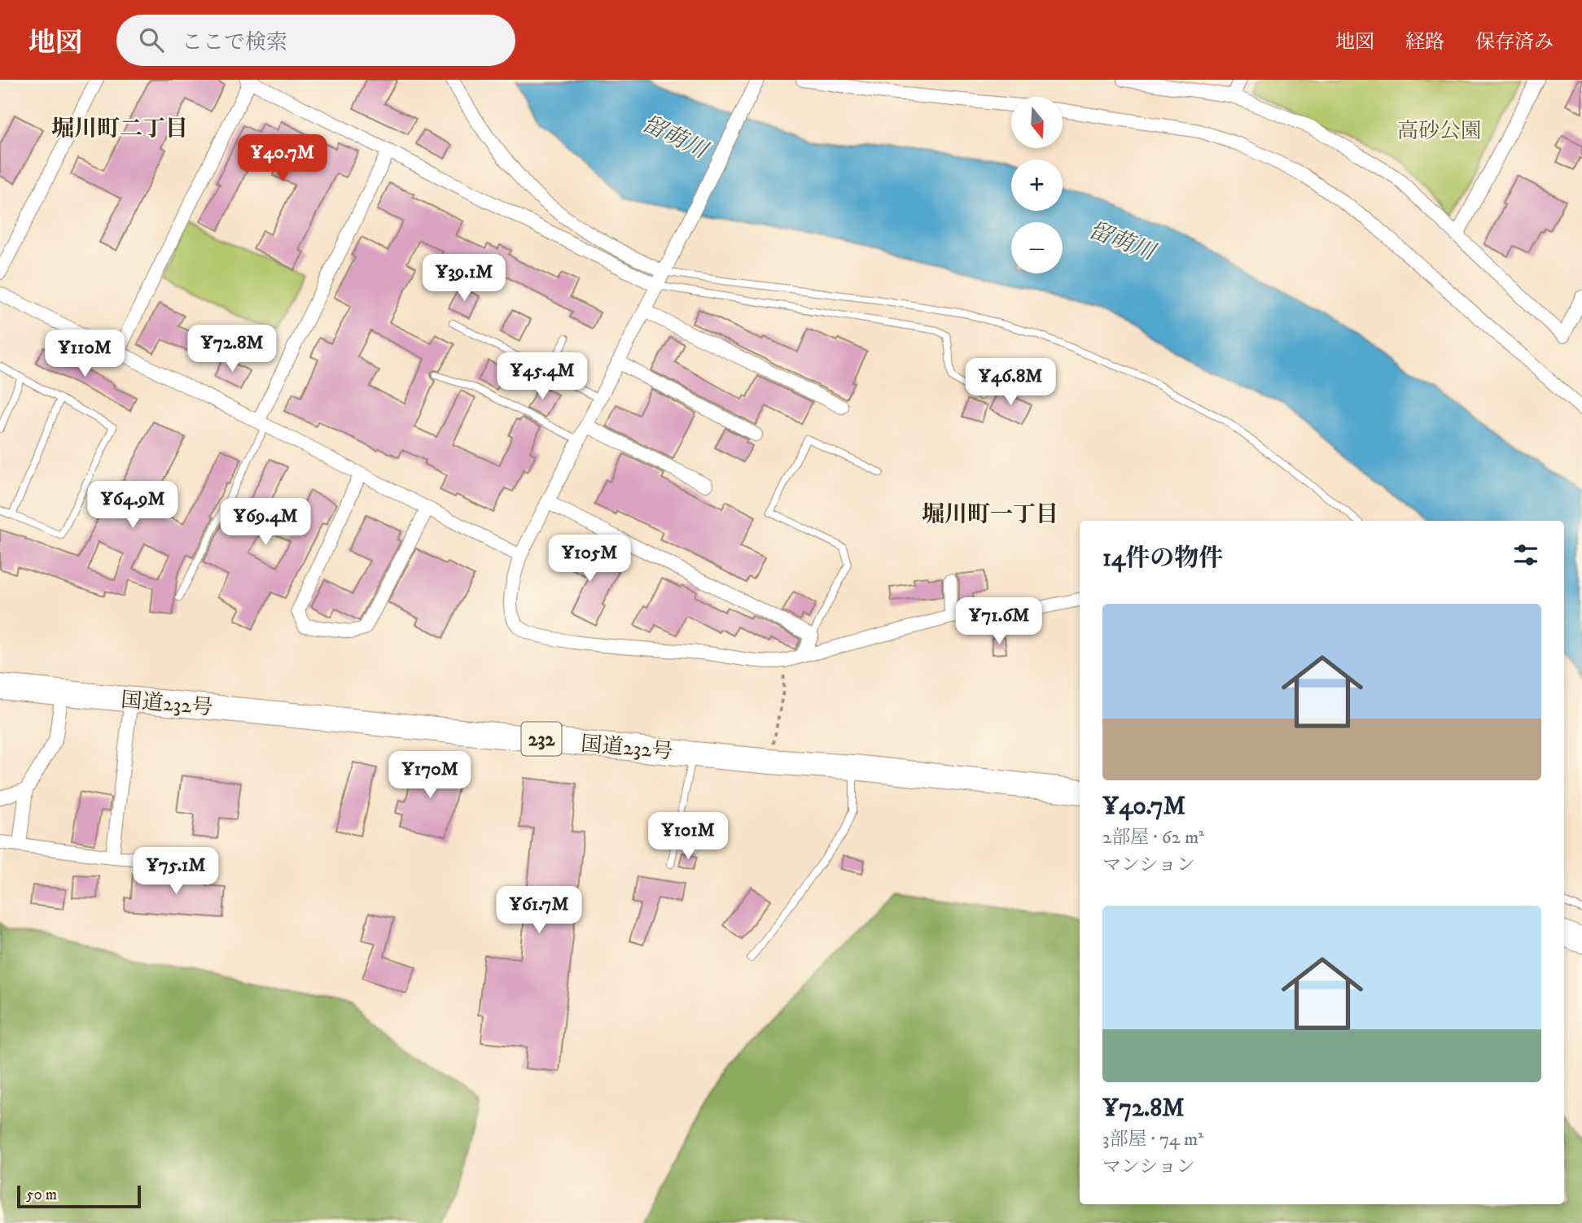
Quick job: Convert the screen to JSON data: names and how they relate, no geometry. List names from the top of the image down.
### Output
{
  "streets": {
    "highway": ["国道232号", "232"]
  },
  "districts": ["堀川町二丁目", "堀川町一丁目"],
  "water": ["留萌川"],
  "parks": ["高砂公園"],
  "scale_bar": "50 m",
  "north": "bottom",
  "page": {
    "header": "地図",
    "search": "ここで検索",
    "nav": ["地図", "経路", "保存済み"],
    "map_buttons": ["+", "−"],
    "price": [
      "¥40.7M",
      "¥39.1M",
      "¥72.8M",
      "¥110M",
      "¥45.4M",
      "¥46.8M",
      "¥64.9M",
      "¥69.4M",
      "¥105M",
      "¥71.6M",
      "¥170M",
      "¥101M",
      "¥75.1M",
      "¥61.7M"
    ],
    "heading": "14件の物件",
    "list": [
      {
        "name": "¥40.7M",
        "note": "2部屋 · 62 m² · マンション"
      },
      {
        "name": "¥72.8M",
        "note": "3部屋 · 74 m² · マンション"
      }
    ],
    "scale": "50 m"
  }
}
